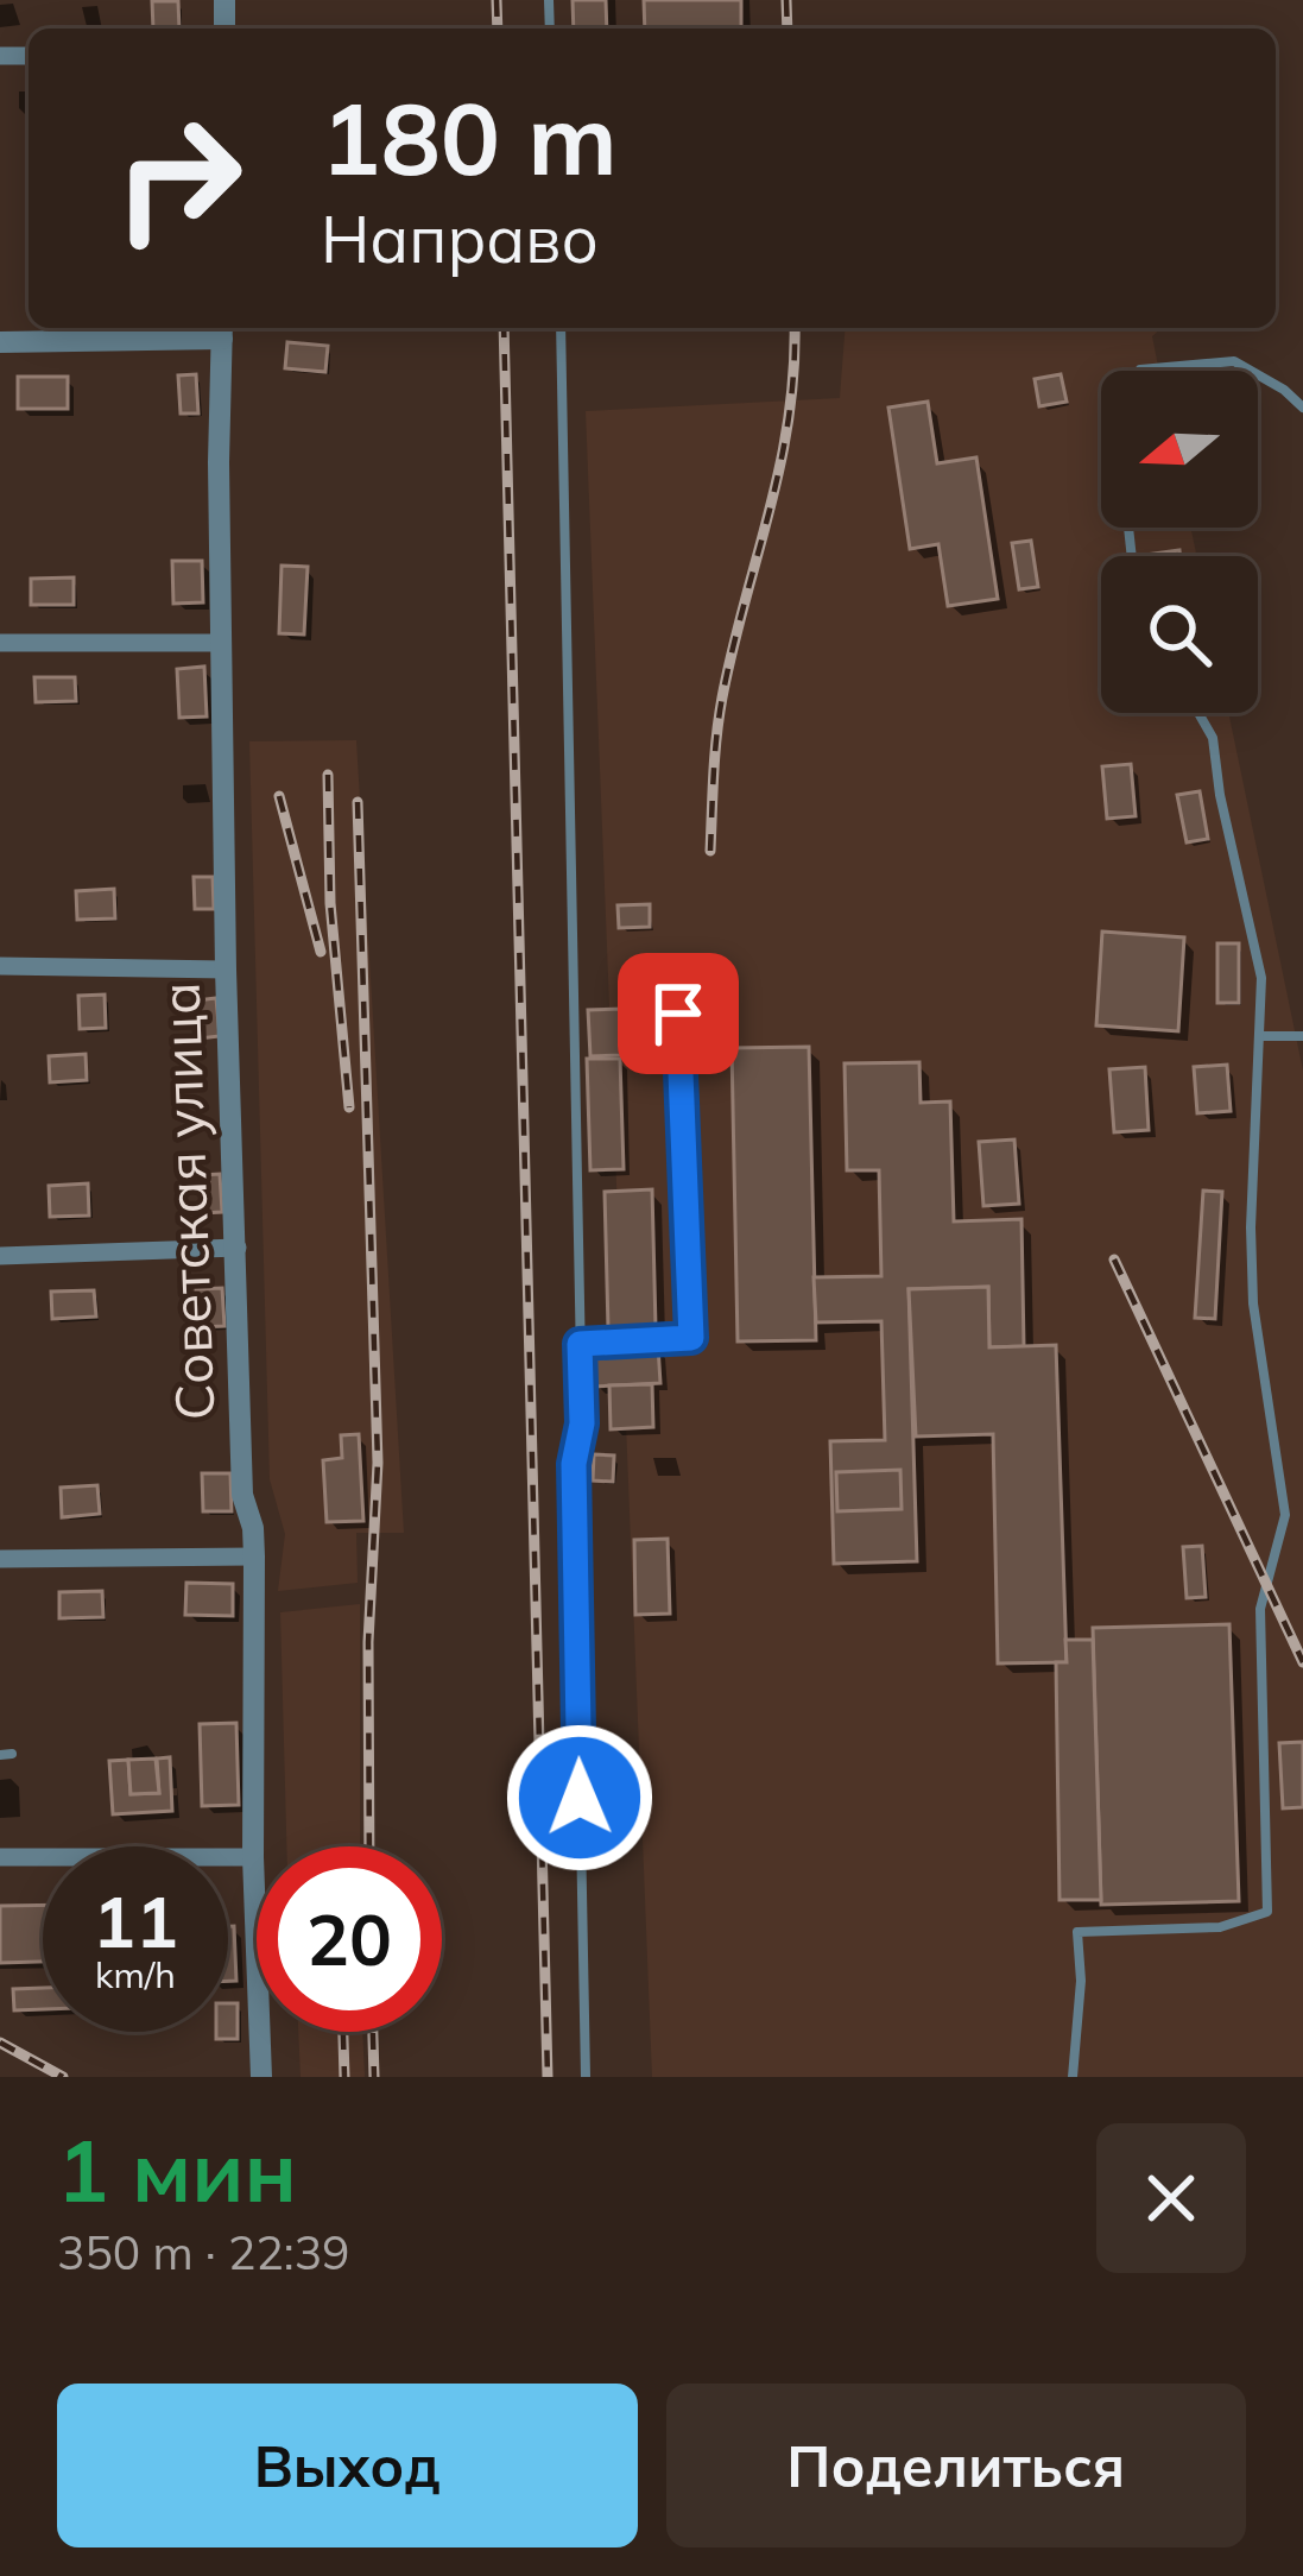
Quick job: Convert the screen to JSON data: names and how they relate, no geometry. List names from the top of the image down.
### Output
{
  "streets": {
    "street": ["Советская улица"]
  },
  "north": "left",
  "page": {
    "turn": ["180 m", "Направо"],
    "speed": "11 km/h",
    "limit": "20",
    "heading": ["1 мин", "350 m · 22:39"],
    "buttons": ["Выход", "Поделиться"]
  }
}
